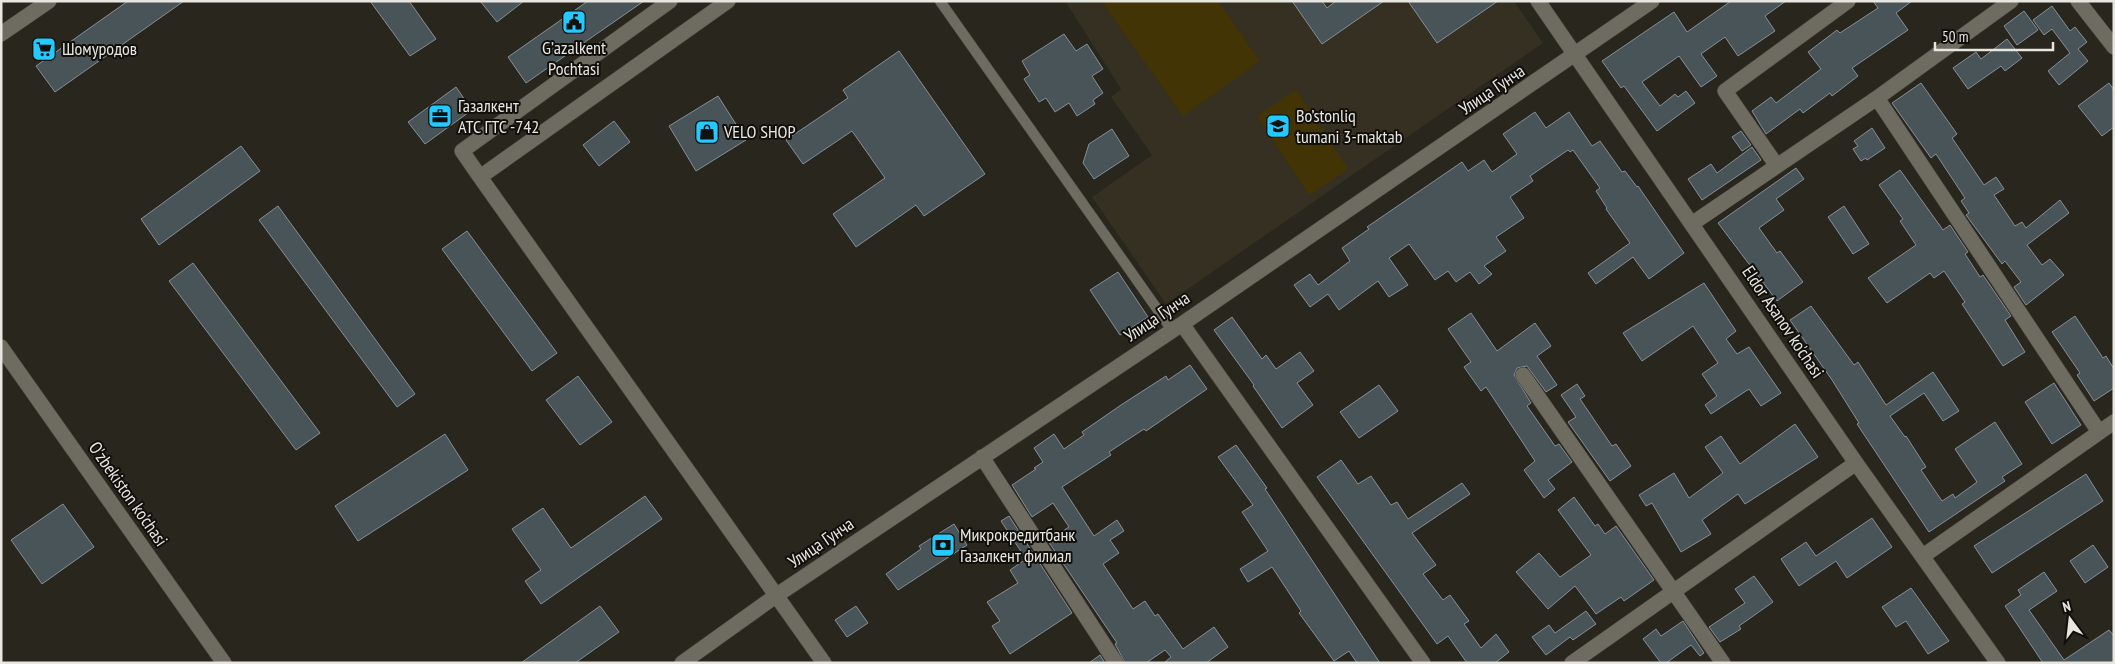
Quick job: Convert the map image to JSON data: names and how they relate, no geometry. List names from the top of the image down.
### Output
{
  "streets": {
    "street": ["Улица Гунча", "Eldor Asanov ko'chasi", "O'zbekiston ko'chasi"]
  },
  "crossings": [
    ["Улица Гунча", "Eldor Asanov ko'chasi"]
  ],
  "places": {
    "public building": ["Gʼazalkent Pochtasi"],
    "supermarket": ["Шомуродов"],
    "office": ["Газалкент АТС ГТС -742"],
    "school or university": ["Bo’stonliq tumani 3-maktab"],
    "shop": ["VELO SHOP"],
    "bank": ["Микрокредитбанк Газалкент филиал"]
  },
  "scale_bar": "50 m",
  "north": "top"
}
